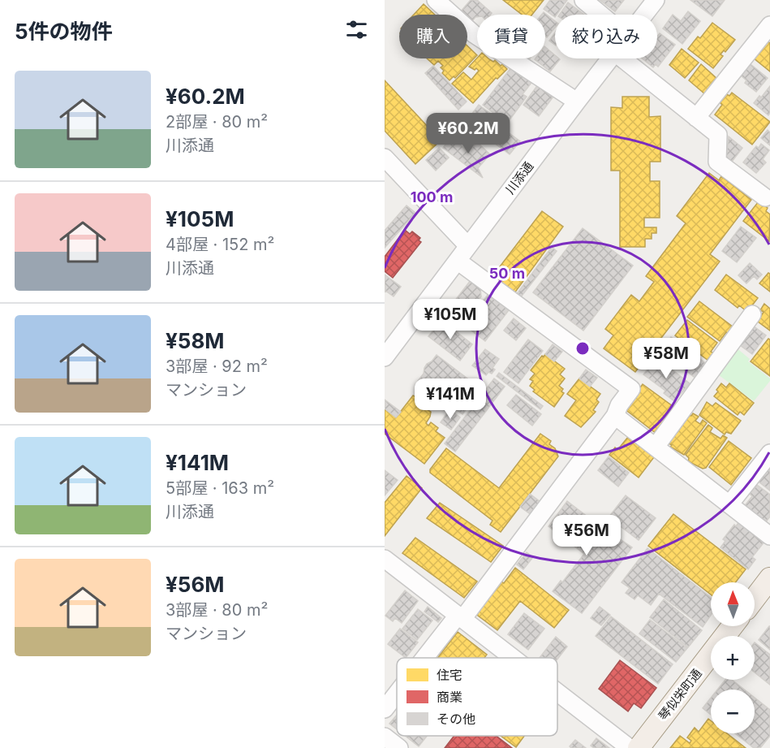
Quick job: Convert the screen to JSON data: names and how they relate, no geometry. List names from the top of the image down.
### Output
{
  "streets": {
    "main road": ["琴似栄町通"],
    "street": ["川添通"]
  },
  "legend": ["住宅", "商業", "その他"],
  "north": "top",
  "page": {
    "heading": "5件の物件",
    "chip": ["購入", "賃貸", "絞り込み"],
    "list": [
      {
        "name": "¥60.2M",
        "note": "2部屋 · 80 m² · 川添通"
      },
      {
        "name": "¥105M",
        "note": "4部屋 · 152 m² · 川添通"
      },
      {
        "name": "¥58M",
        "note": "3部屋 · 92 m² · マンション"
      },
      {
        "name": "¥141M",
        "note": "5部屋 · 163 m² · 川添通"
      },
      {
        "name": "¥56M",
        "note": "3部屋 · 80 m² · マンション"
      }
    ],
    "price": [
      "¥60.2M",
      "¥105M",
      "¥58M",
      "¥141M",
      "¥56M"
    ],
    "map_buttons": ["+", "−"]
  },
  "rings": ["100 m", "50 m"]
}
